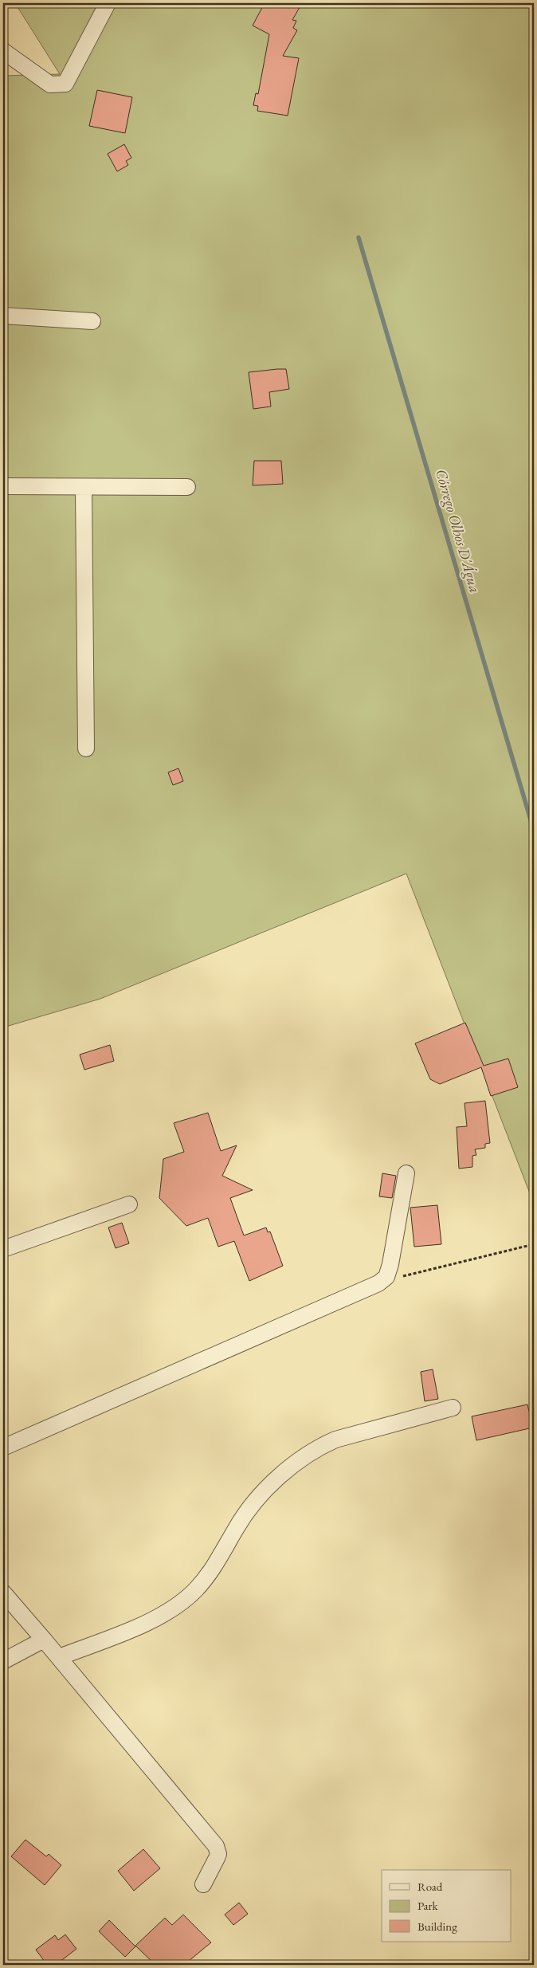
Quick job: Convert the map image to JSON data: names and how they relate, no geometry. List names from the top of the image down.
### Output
{
  "water": ["Córrego Olhos D'Água"],
  "legend": ["Road", "Park", "Building"]
}
